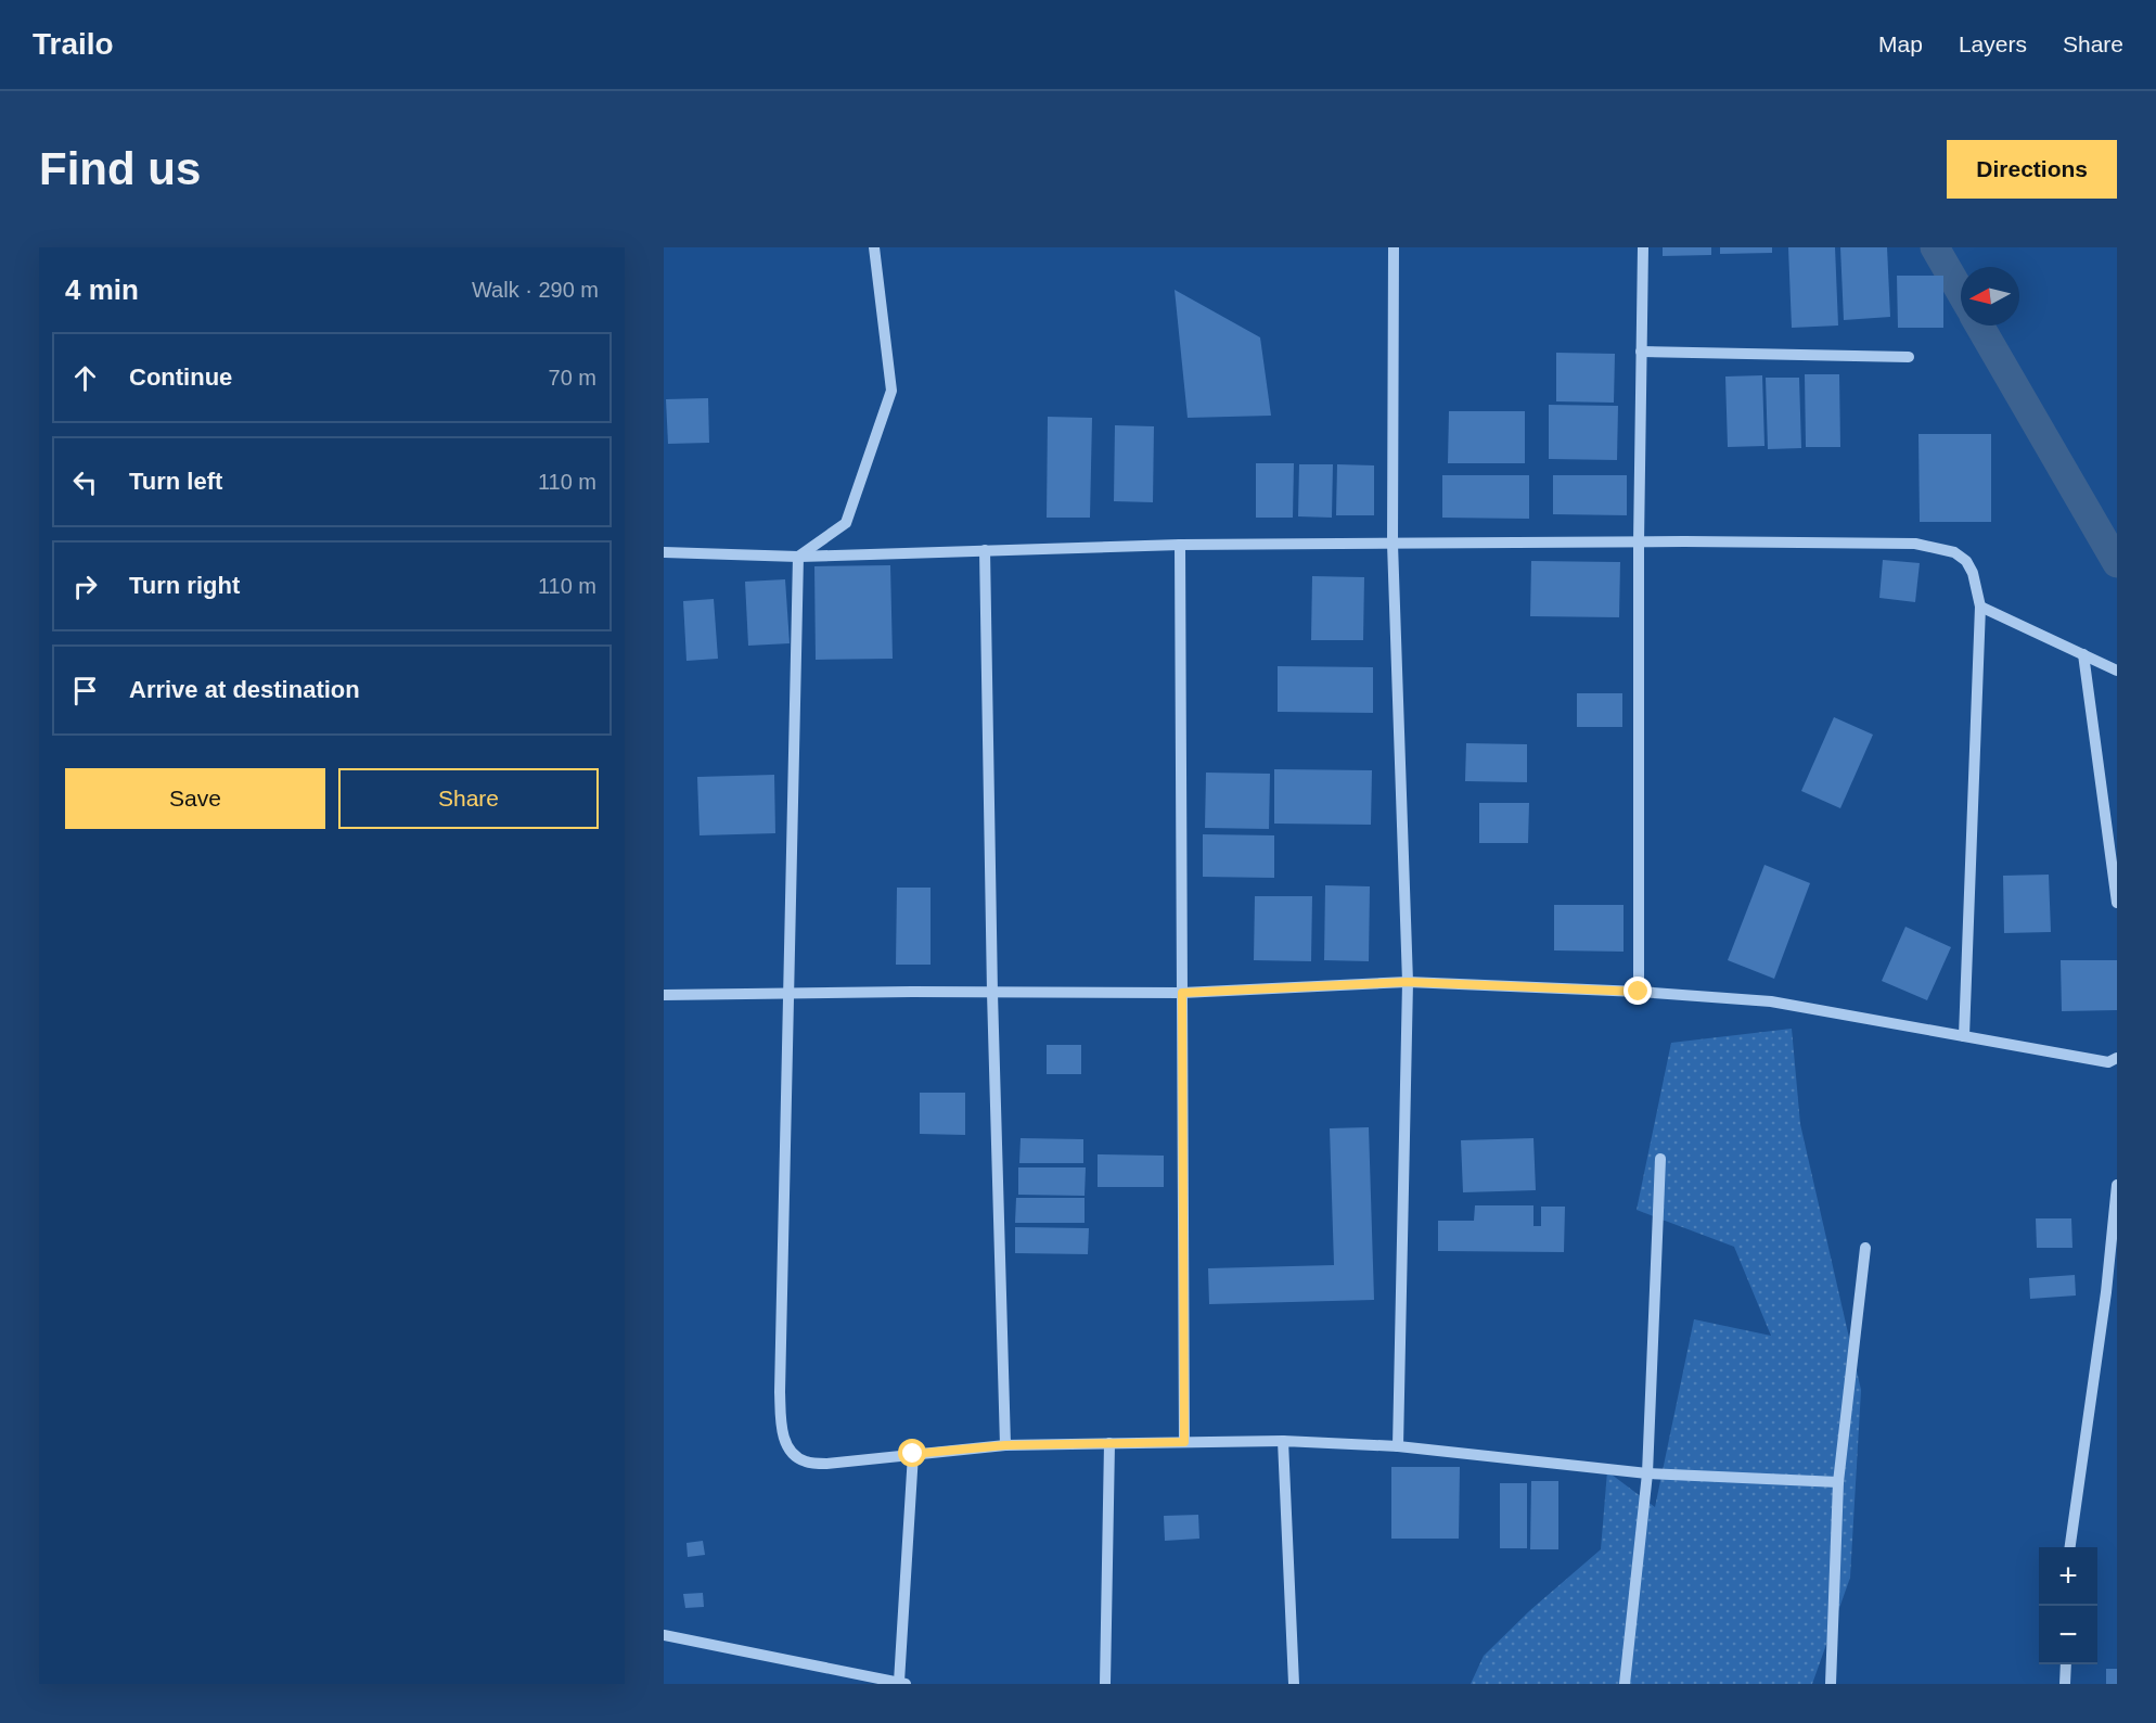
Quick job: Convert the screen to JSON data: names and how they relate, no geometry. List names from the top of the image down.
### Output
{
  "north": "left",
  "page": {
    "header": "Trailo",
    "nav": ["Map", "Layers", "Share"],
    "buttons": [
      "Directions",
      ["Save", "Share"]
    ],
    "title": "Find us",
    "heading": ["4 min", "Walk · 290 m"],
    "list": [
      ["Continue", "70 m"],
      ["Turn left", "110 m"],
      ["Turn right", "110 m"],
      "Arrive at destination"
    ],
    "map_buttons": ["+", "−"]
  }
}
